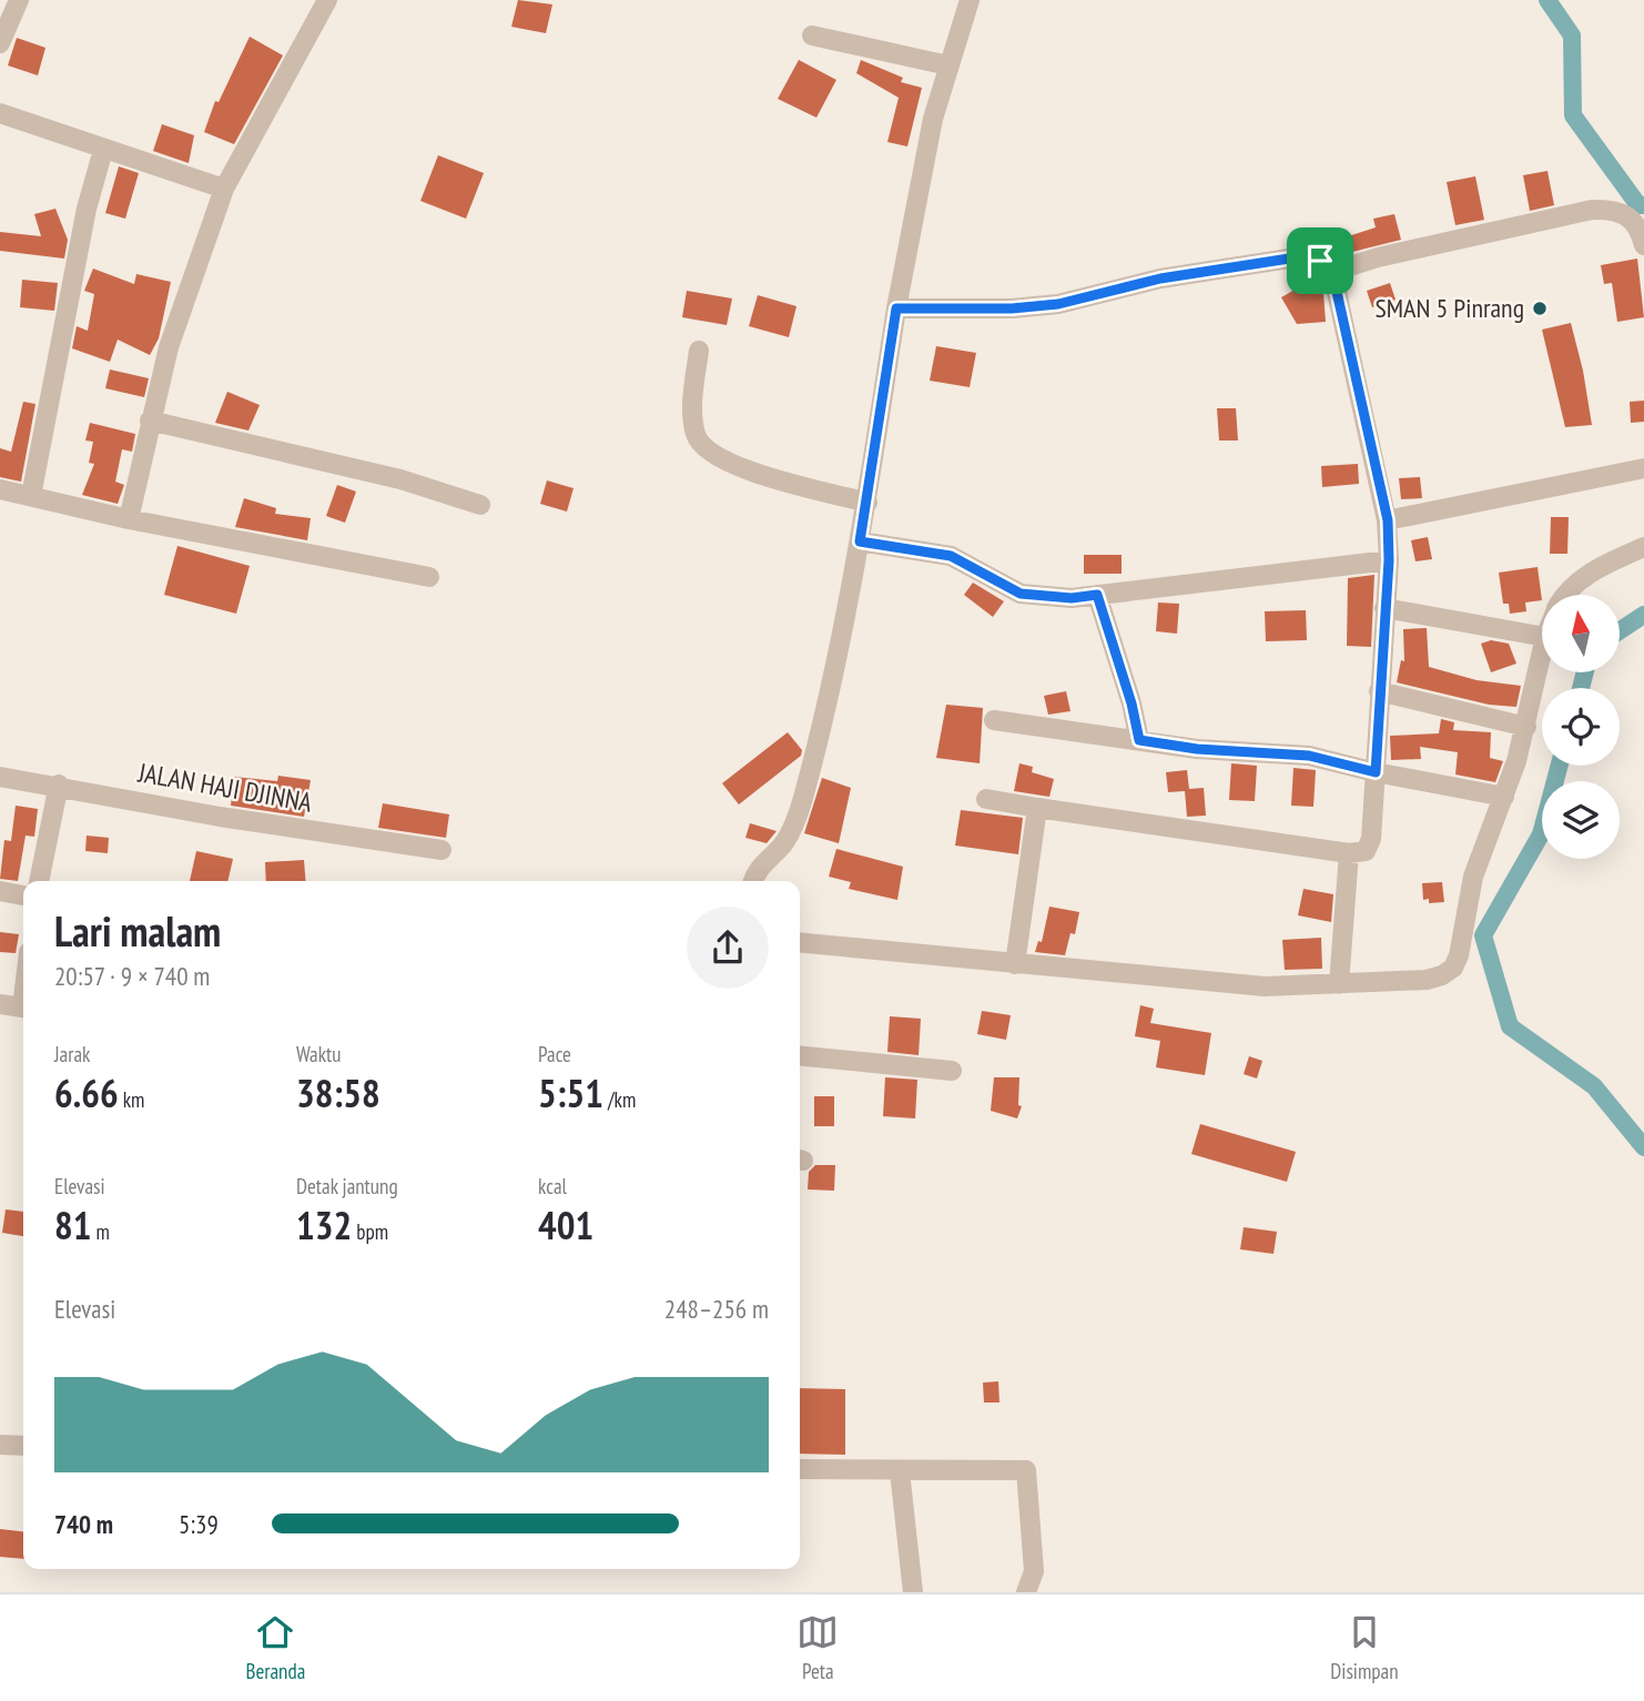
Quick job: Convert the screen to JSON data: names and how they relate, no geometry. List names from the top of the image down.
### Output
{
  "streets": {
    "street": ["JALAN HAJI DJINNA"]
  },
  "places": ["SMAN 5 Pinrang"],
  "north": "top",
  "page": {
    "heading": ["Lari malam", "20:57 · 9 × 740 m"],
    "stats": [
      ["Jarak", "6.66 km"],
      ["Waktu", "38:58"],
      ["Pace", "5:51 /km"],
      ["Elevasi", "81 m"],
      ["Detak jantung", "132 bpm"],
      ["kcal", "401"]
    ],
    "chart": ["Elevasi", "248–256 m"],
    "list": [
      {
        "name": "740 m",
        "note": "5:39"
      }
    ],
    "tabs": ["Beranda", "Peta", "Disimpan"]
  }
}
